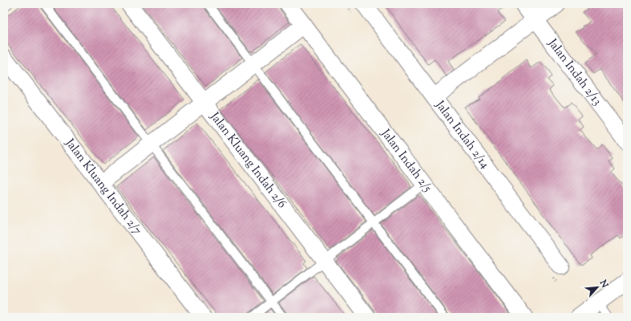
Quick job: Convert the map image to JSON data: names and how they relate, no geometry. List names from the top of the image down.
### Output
{
  "streets": {
    "street": [
      "Jalan Indah 2/13",
      "Jalan Indah 2/14",
      "Jalan Kluang Indah 2/6",
      "Jalan Indah 2/5",
      "Jalan Kluang Indah 2/7"
    ]
  },
  "north": "top right"
}
